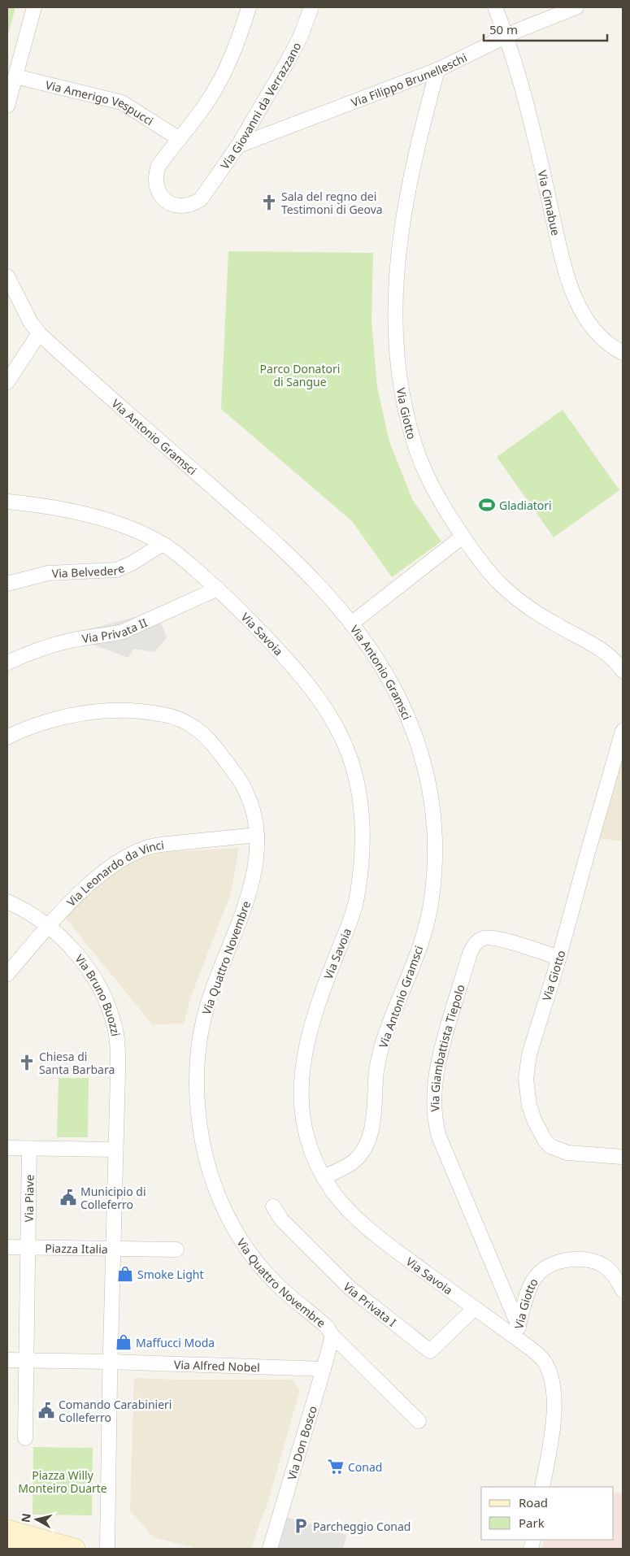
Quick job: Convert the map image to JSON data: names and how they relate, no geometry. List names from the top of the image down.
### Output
{
  "streets": {
    "street": [
      "Via Filippo Brunelleschi",
      "Via Amerigo Vespucci",
      "Via Giovanni da Verrazzano",
      "Via Cimabue",
      "Via Giotto",
      "Via Antonio Gramsci",
      "Via Belvedere",
      "Via Privata II",
      "Via Savoia",
      "Via Leonardo da Vinci",
      "Via Quattro Novembre",
      "Via Bruno Buozzi",
      "Via Giambattista Tiepolo",
      "Via Piave",
      "Piazza Italia",
      "Via Privata I",
      "Via Alfred Nobel",
      "Via Don Bosco"
    ]
  },
  "crossings": [
    ["Via Filippo Brunelleschi", "Via Giovanni da Verrazzano"],
    ["Via Filippo Brunelleschi", "Via Cimabue"],
    ["Via Filippo Brunelleschi", "Via Giotto"],
    ["Via Amerigo Vespucci", "Via Giovanni da Verrazzano"],
    ["Via Giotto", "Via Savoia"],
    ["Via Giotto", "Via Giambattista Tiepolo"],
    ["Via Antonio Gramsci", "Via Savoia"],
    ["Via Belvedere", "Via Savoia"],
    ["Via Privata II", "Via Savoia"],
    ["Via Savoia", "Via Giambattista Tiepolo"],
    ["Via Savoia", "Via Privata I"],
    ["Via Leonardo da Vinci", "Via Quattro Novembre"],
    ["Via Leonardo da Vinci", "Via Bruno Buozzi"],
    ["Via Quattro Novembre", "Via Don Bosco"],
    ["Via Bruno Buozzi", "Piazza Italia"],
    ["Via Piave", "Piazza Italia"],
    ["Piazza Italia", "Via Alfred Nobel"],
    ["Via Alfred Nobel", "Via Don Bosco"]
  ],
  "parks": ["Parco Donatori di Sangue", "Piazza Willy Monteiro Duarte"],
  "places": {
    "church": ["Sala del regno dei Testimoni di Geova", "Chiesa di Santa Barbara"],
    "sports": ["Gladiatori"],
    "public building": ["Municipio di Colleferro", "Comando Carabinieri Colleferro"],
    "shop": ["Smoke Light", "Maffucci Moda"],
    "supermarket": ["Conad"],
    "parking": ["Parcheggio Conad"]
  },
  "legend": ["Road", "Park"],
  "scale_bar": "50 m",
  "north": "left"
}
